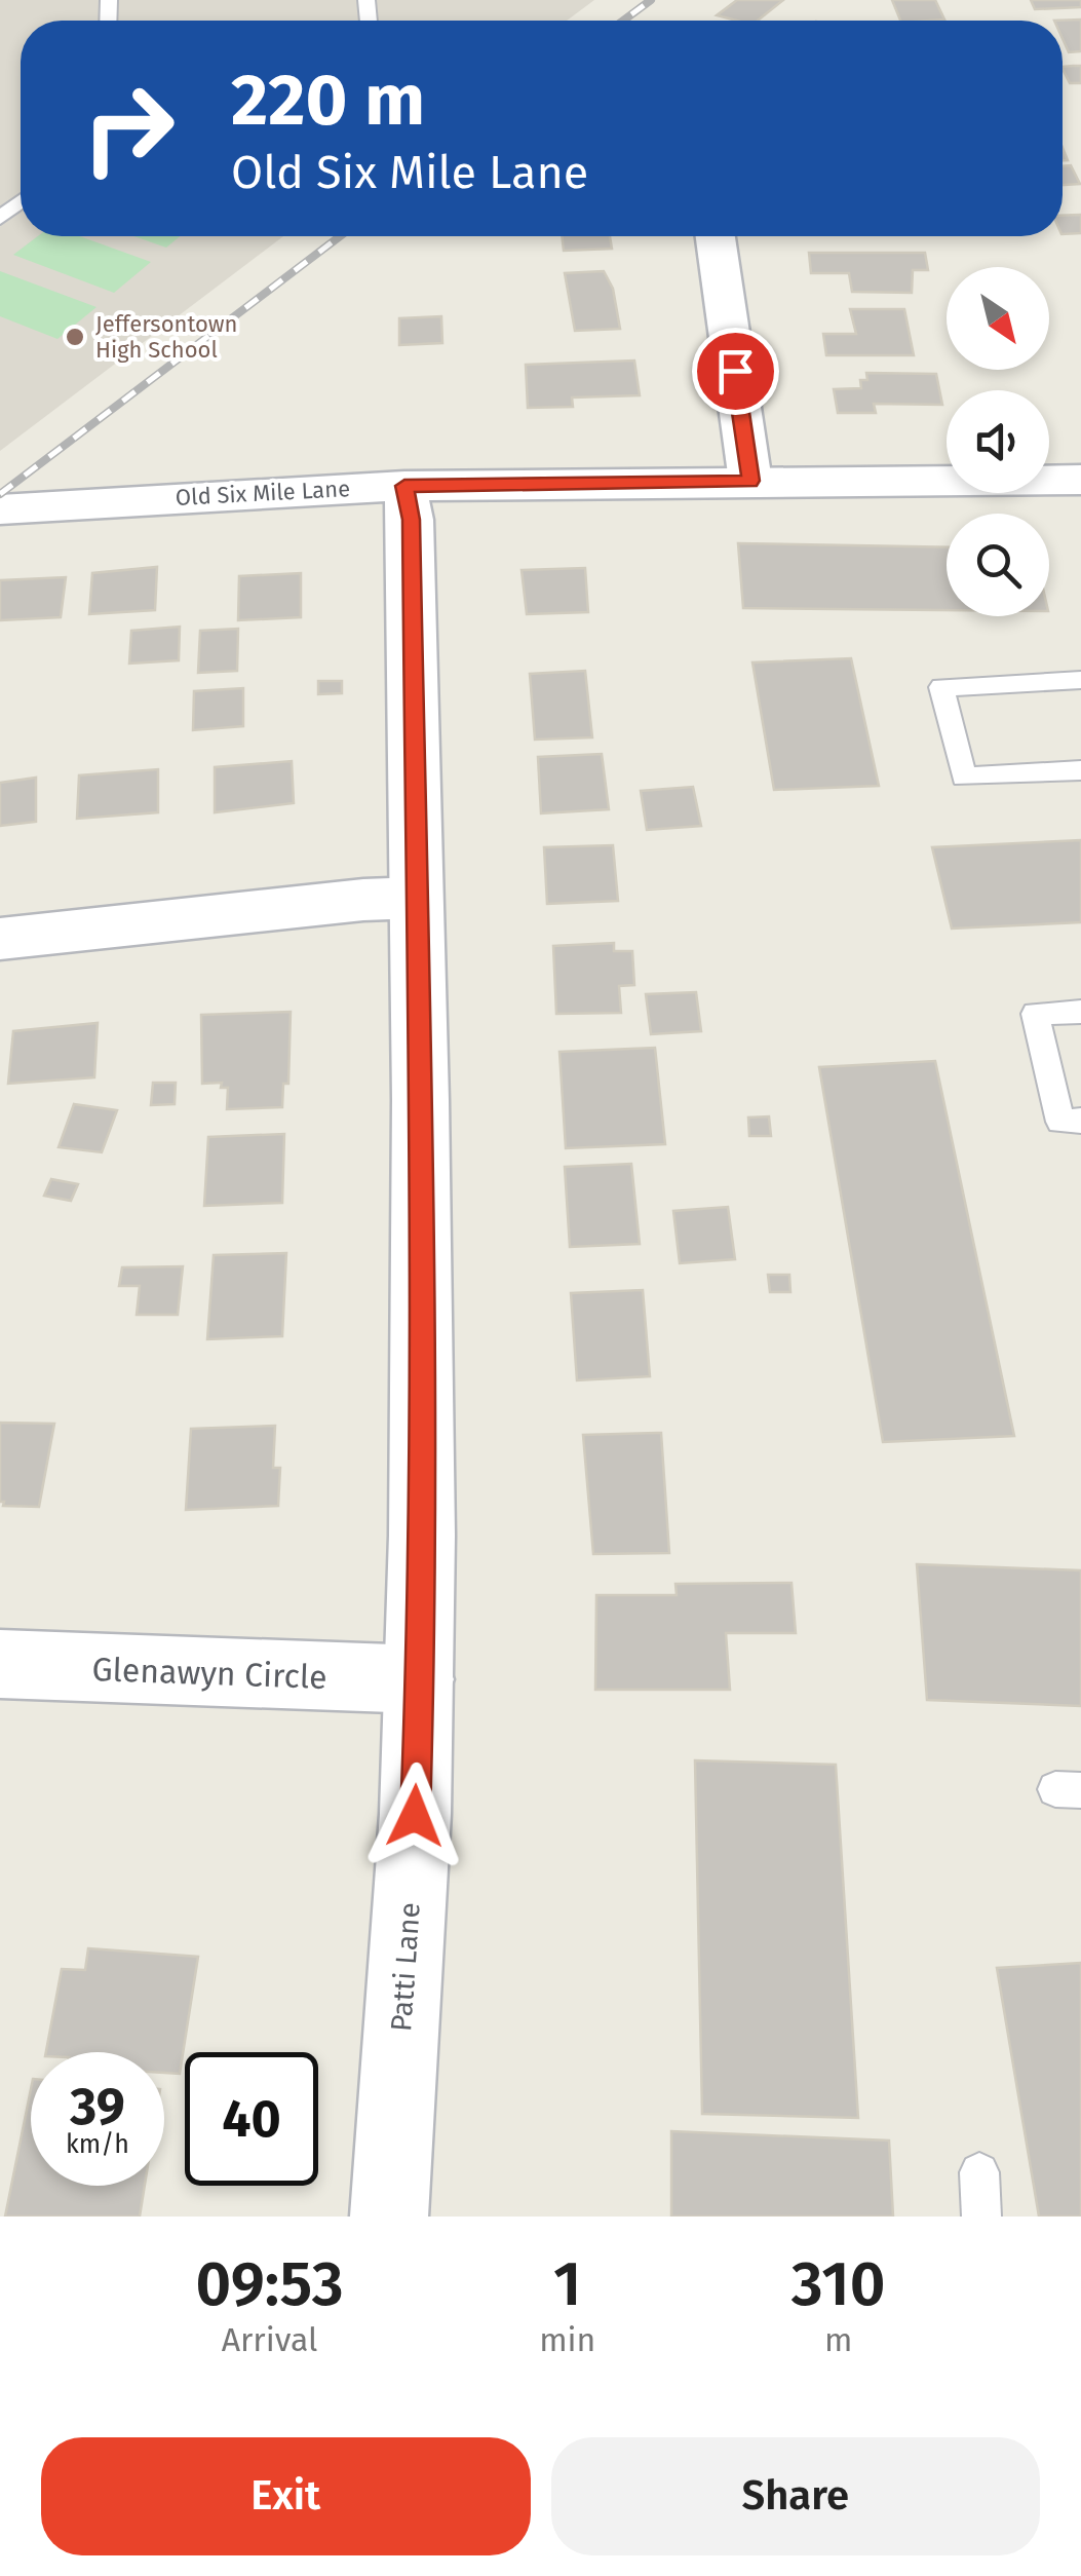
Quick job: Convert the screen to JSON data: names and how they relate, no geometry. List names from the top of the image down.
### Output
{
  "streets": {
    "street": ["Old Six Mile Lane", "Glenawyn Circle", "Patti Lane"]
  },
  "crossings": [
    ["Old Six Mile Lane", "Patti Lane"],
    ["Glenawyn Circle", "Patti Lane"]
  ],
  "places": ["Jeffersontown High School"],
  "north": "bottom right",
  "page": {
    "turn": ["220 m", "Old Six Mile Lane"],
    "speed": "39 km/h",
    "limit": "40",
    "eta": [
      "09:53",
      "Arrival",
      "1",
      "min",
      "310",
      "m"
    ],
    "buttons": ["Exit", "Share"]
  }
}
